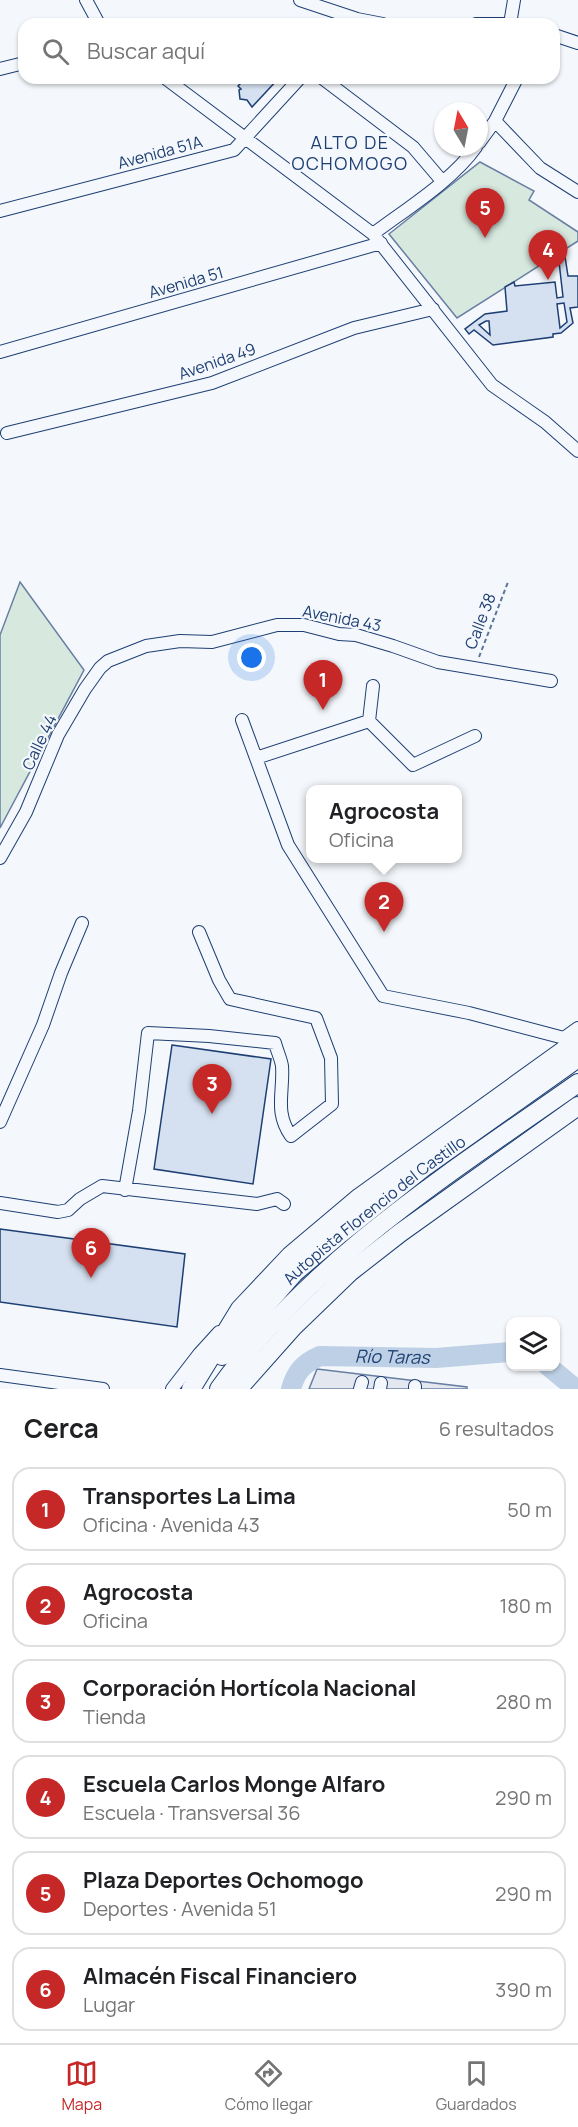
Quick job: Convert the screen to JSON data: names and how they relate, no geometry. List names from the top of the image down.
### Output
{
  "streets": {
    "highway": ["Autopista Florencio del Castillo"],
    "street": [
      "Avenida 51A",
      "Avenida 51",
      "Avenida 49",
      "Avenida 43",
      "Calle 44"
    ],
    "path": ["Calle 38"]
  },
  "crossings": [
    ["Avenida 43", "Calle 38"],
    ["Avenida 43", "Calle 44"]
  ],
  "districts": ["ALTO DE OCHOMOGO"],
  "water": ["Río Taras"],
  "north": "top",
  "page": {
    "search": "Buscar aquí",
    "pins": [
      "5",
      "4",
      "1",
      "2",
      "3",
      "6"
    ],
    "popup": ["Agrocosta", "Oficina"],
    "heading": ["Cerca", "6 resultados"],
    "list": [
      {
        "mark": "1",
        "name": "Transportes La Lima",
        "note": "Oficina · Avenida 43",
        "value": "50 m"
      },
      {
        "mark": "2",
        "name": "Agrocosta",
        "note": "Oficina",
        "value": "180 m"
      },
      {
        "mark": "3",
        "name": "Corporación Hortícola Nacional",
        "note": "Tienda",
        "value": "280 m"
      },
      {
        "mark": "4",
        "name": "Escuela Carlos Monge Alfaro",
        "note": "Escuela · Transversal 36",
        "value": "290 m"
      },
      {
        "mark": "5",
        "name": "Plaza Deportes Ochomogo",
        "note": "Deportes · Avenida 51",
        "value": "290 m"
      },
      {
        "mark": "6",
        "name": "Almacén Fiscal Financiero",
        "note": "Lugar",
        "value": "390 m"
      }
    ],
    "nav": ["Mapa", "Cómo llegar", "Guardados"]
  }
}
